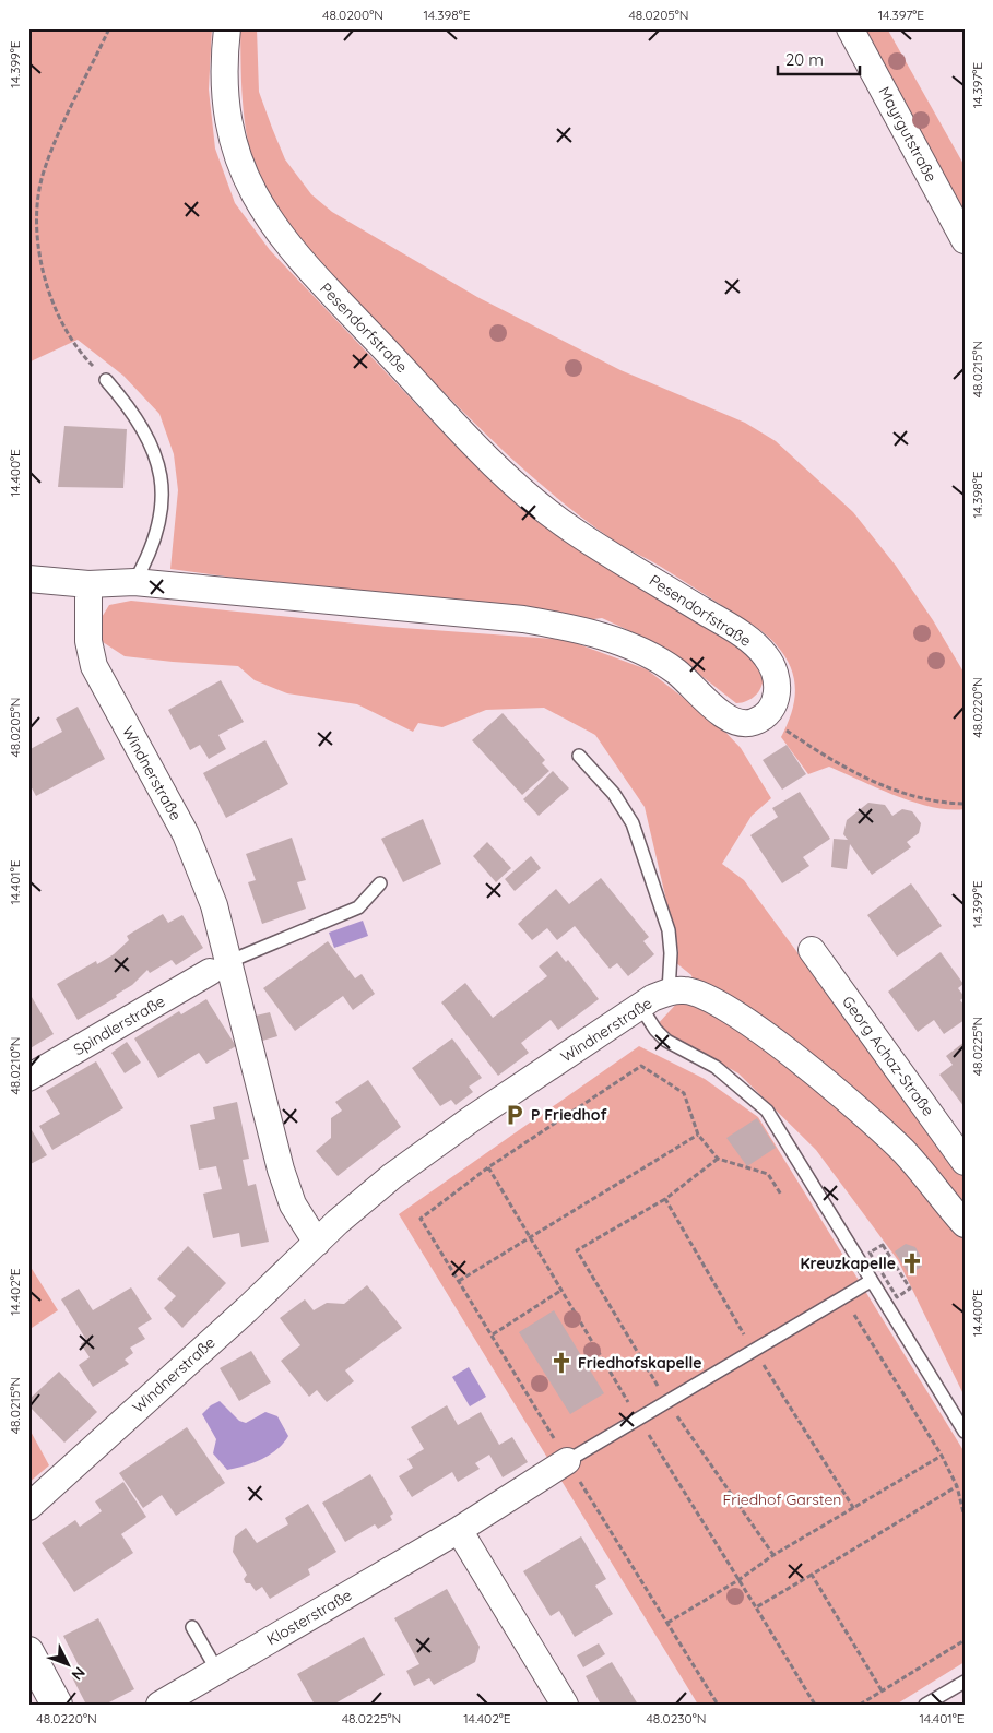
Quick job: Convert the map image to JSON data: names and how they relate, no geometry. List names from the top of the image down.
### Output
{
  "streets": {
    "street": [
      "Mayrgutstraße",
      "Pesendorfstraße",
      "Windnerstraße",
      "Spindlerstraße",
      "Georg Achaz-Straße",
      "Klosterstraße"
    ]
  },
  "crossings": [
    ["Windnerstraße", "Spindlerstraße"]
  ],
  "parks": ["Friedhof Garsten"],
  "places": {
    "parking": ["P Friedhof"],
    "church": ["Kreuzkapelle", "Friedhofskapelle"]
  },
  "scale_bar": "20 m",
  "north": "bottom right",
  "coordinates": [
    "48.0200°N",
    "14.398°E",
    "48.0205°N",
    "14.397°E",
    "14.399°E",
    "48.0215°N",
    "14.400°E",
    "48.0220°N",
    "14.401°E",
    "48.0225°N",
    "48.0210°N",
    "14.402°E",
    "48.0230°N"
  ]
}
